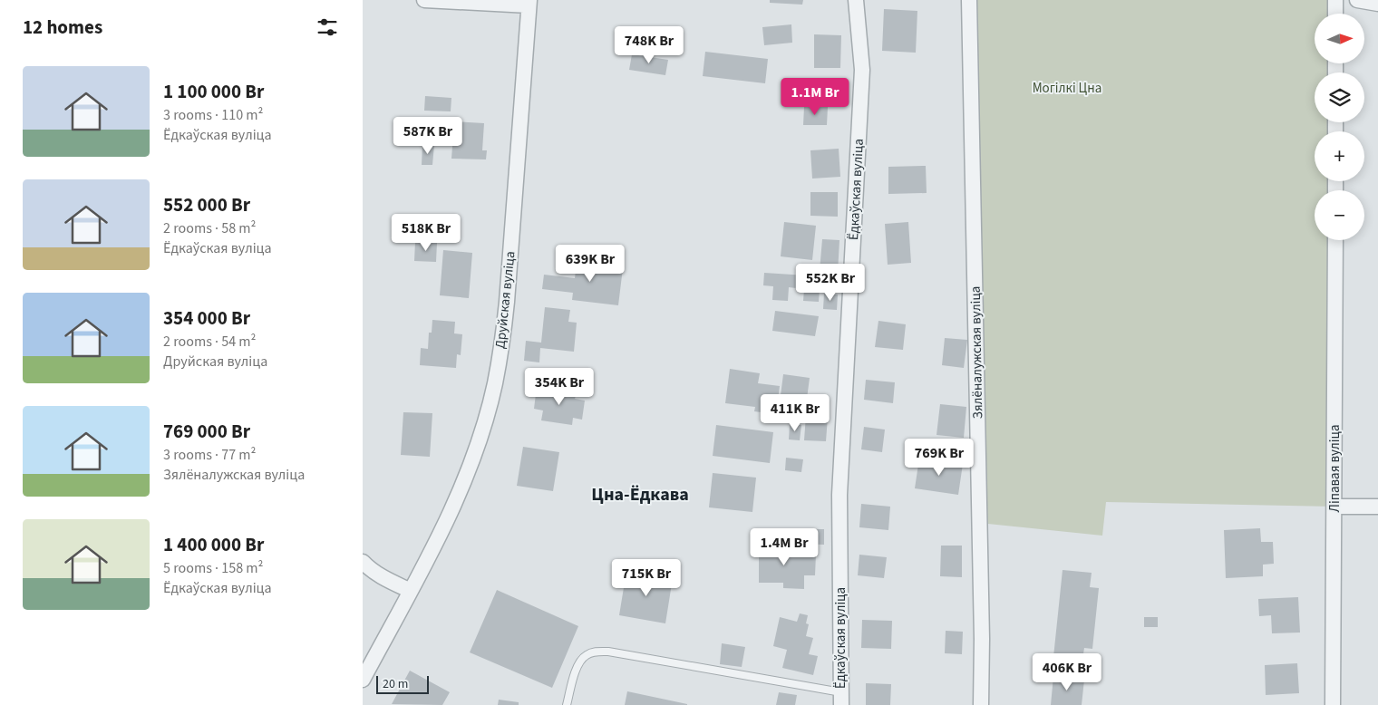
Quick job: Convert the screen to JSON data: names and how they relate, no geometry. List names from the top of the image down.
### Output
{
  "streets": {
    "street": [
      "Ёдкаўская вуліца",
      "Друйская вуліца",
      "Зялёналужская вуліца",
      "Ліпавая вуліца"
    ]
  },
  "districts": ["Цна-Ёдкава"],
  "parks": ["Могілкі Цна"],
  "scale_bar": "20 m",
  "north": "right",
  "page": {
    "heading": "12 homes",
    "map_buttons": ["+", "−"],
    "price": [
      "748K Br",
      "1.1M Br",
      "587K Br",
      "518K Br",
      "639K Br",
      "552K Br",
      "354K Br",
      "411K Br",
      "769K Br",
      "1.4M Br",
      "715K Br",
      "406K Br"
    ],
    "list": [
      {
        "name": "1 100 000 Br",
        "note": "3 rooms · 110 m² · Ёдкаўская вуліца"
      },
      {
        "name": "552 000 Br",
        "note": "2 rooms · 58 m² · Ёдкаўская вуліца"
      },
      {
        "name": "354 000 Br",
        "note": "2 rooms · 54 m² · Друйская вуліца"
      },
      {
        "name": "769 000 Br",
        "note": "3 rooms · 77 m² · Зялёналужская вуліца"
      },
      {
        "name": "1 400 000 Br",
        "note": "5 rooms · 158 m² · Ёдкаўская вуліца"
      }
    ],
    "scale": "20 m"
  }
}
